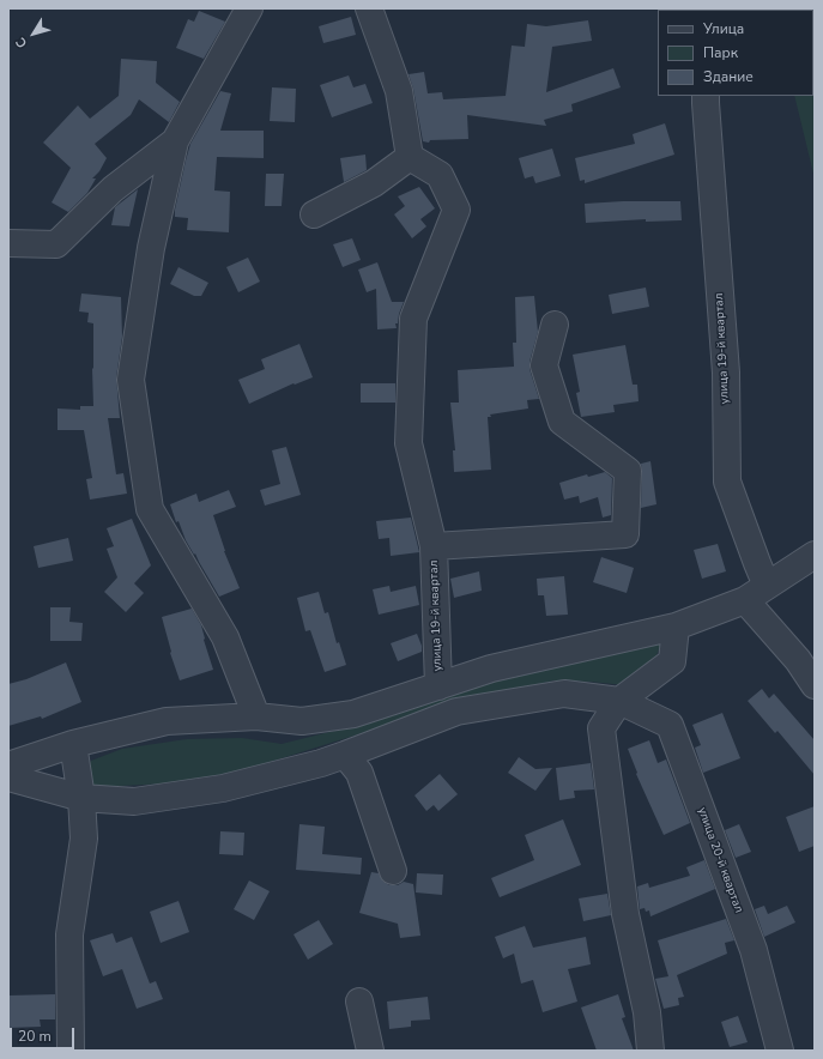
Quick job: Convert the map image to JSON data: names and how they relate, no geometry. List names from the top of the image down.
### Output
{
  "streets": {
    "street": ["улица 19-й квартал", "улица 20-й квартал"]
  },
  "legend": ["Улица", "Парк", "Здание"],
  "scale_bar": "20 m",
  "north": "bottom left"
}
